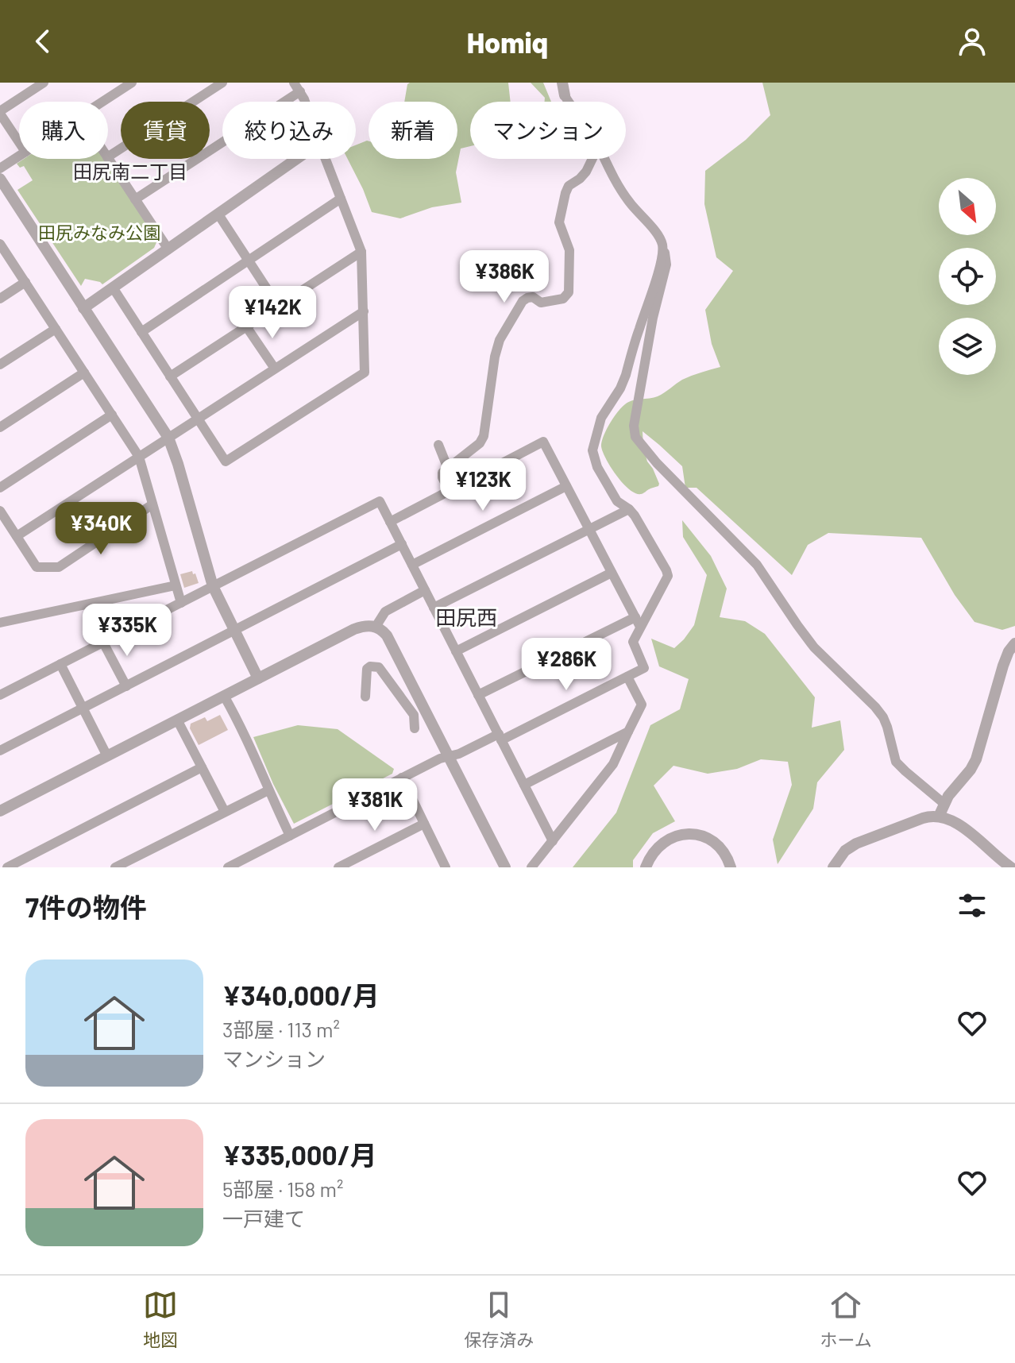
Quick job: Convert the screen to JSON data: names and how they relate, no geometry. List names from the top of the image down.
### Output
{
  "districts": ["田尻南二丁目", "田尻西"],
  "parks": ["田尻みなみ公園"],
  "north": "bottom right",
  "page": {
    "header": "Homiq",
    "chip": [
      "購入",
      "賃貸",
      "絞り込み",
      "新着",
      "マンション"
    ],
    "price": [
      "¥386K",
      "¥142K",
      "¥123K",
      "¥340K",
      "¥335K",
      "¥286K",
      "¥381K"
    ],
    "heading": "7件の物件",
    "list": [
      {
        "name": "¥340,000/月",
        "note": "3部屋 · 113 m² · マンション"
      },
      {
        "name": "¥335,000/月",
        "note": "5部屋 · 158 m² · 一戸建て"
      }
    ],
    "tabs": ["地図", "保存済み", "ホーム"]
  }
}
